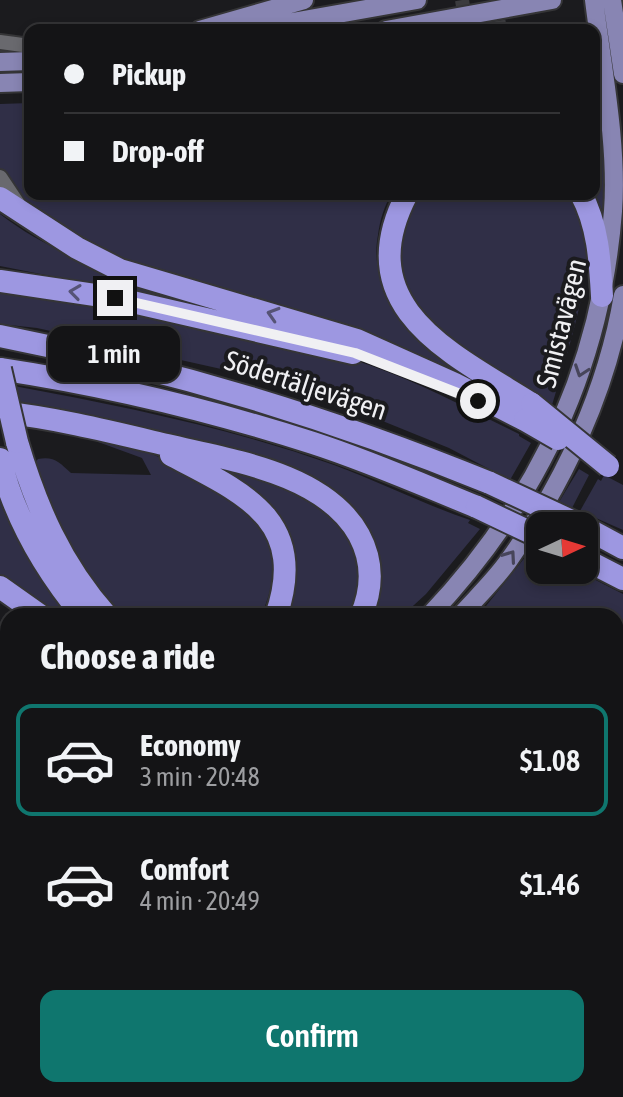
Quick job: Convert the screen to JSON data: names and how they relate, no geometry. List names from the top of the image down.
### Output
{
  "streets": {
    "highway": ["Södertäljevägen"],
    "main road": ["Smistavägen"]
  },
  "north": "right",
  "page": {
    "banner": ["Pickup", "Drop-off"],
    "bubble": "1 min",
    "heading": "Choose a ride",
    "list": [
      {
        "name": "Economy",
        "note": "3 min · 20:48",
        "value": "$1.08"
      },
      {
        "name": "Comfort",
        "note": "4 min · 20:49",
        "value": "$1.46"
      }
    ],
    "buttons": "Confirm"
  }
}
